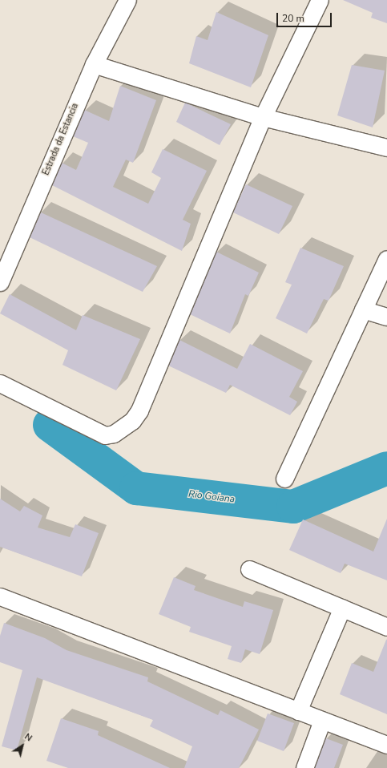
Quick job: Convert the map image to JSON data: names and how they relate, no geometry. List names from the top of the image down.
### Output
{
  "streets": {
    "street": ["Estrada da Estancia"]
  },
  "water": ["Rio Goiana"],
  "scale_bar": "20 m",
  "north": "top right"
}
